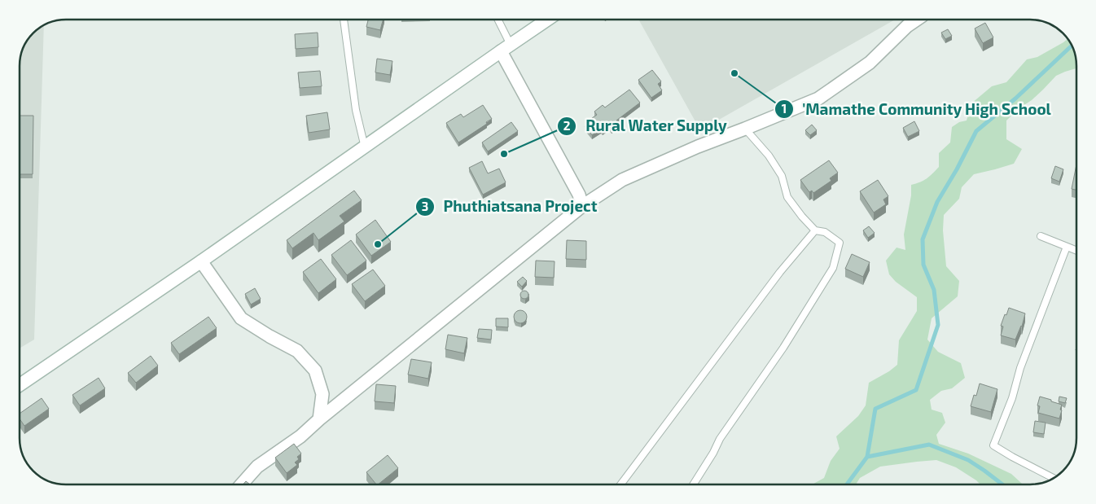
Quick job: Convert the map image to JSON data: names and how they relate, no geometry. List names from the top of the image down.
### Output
{
  "places": ["'Mamathe Community High School", "Rural Water Supply", "Phuthiatsana Project"]
}
